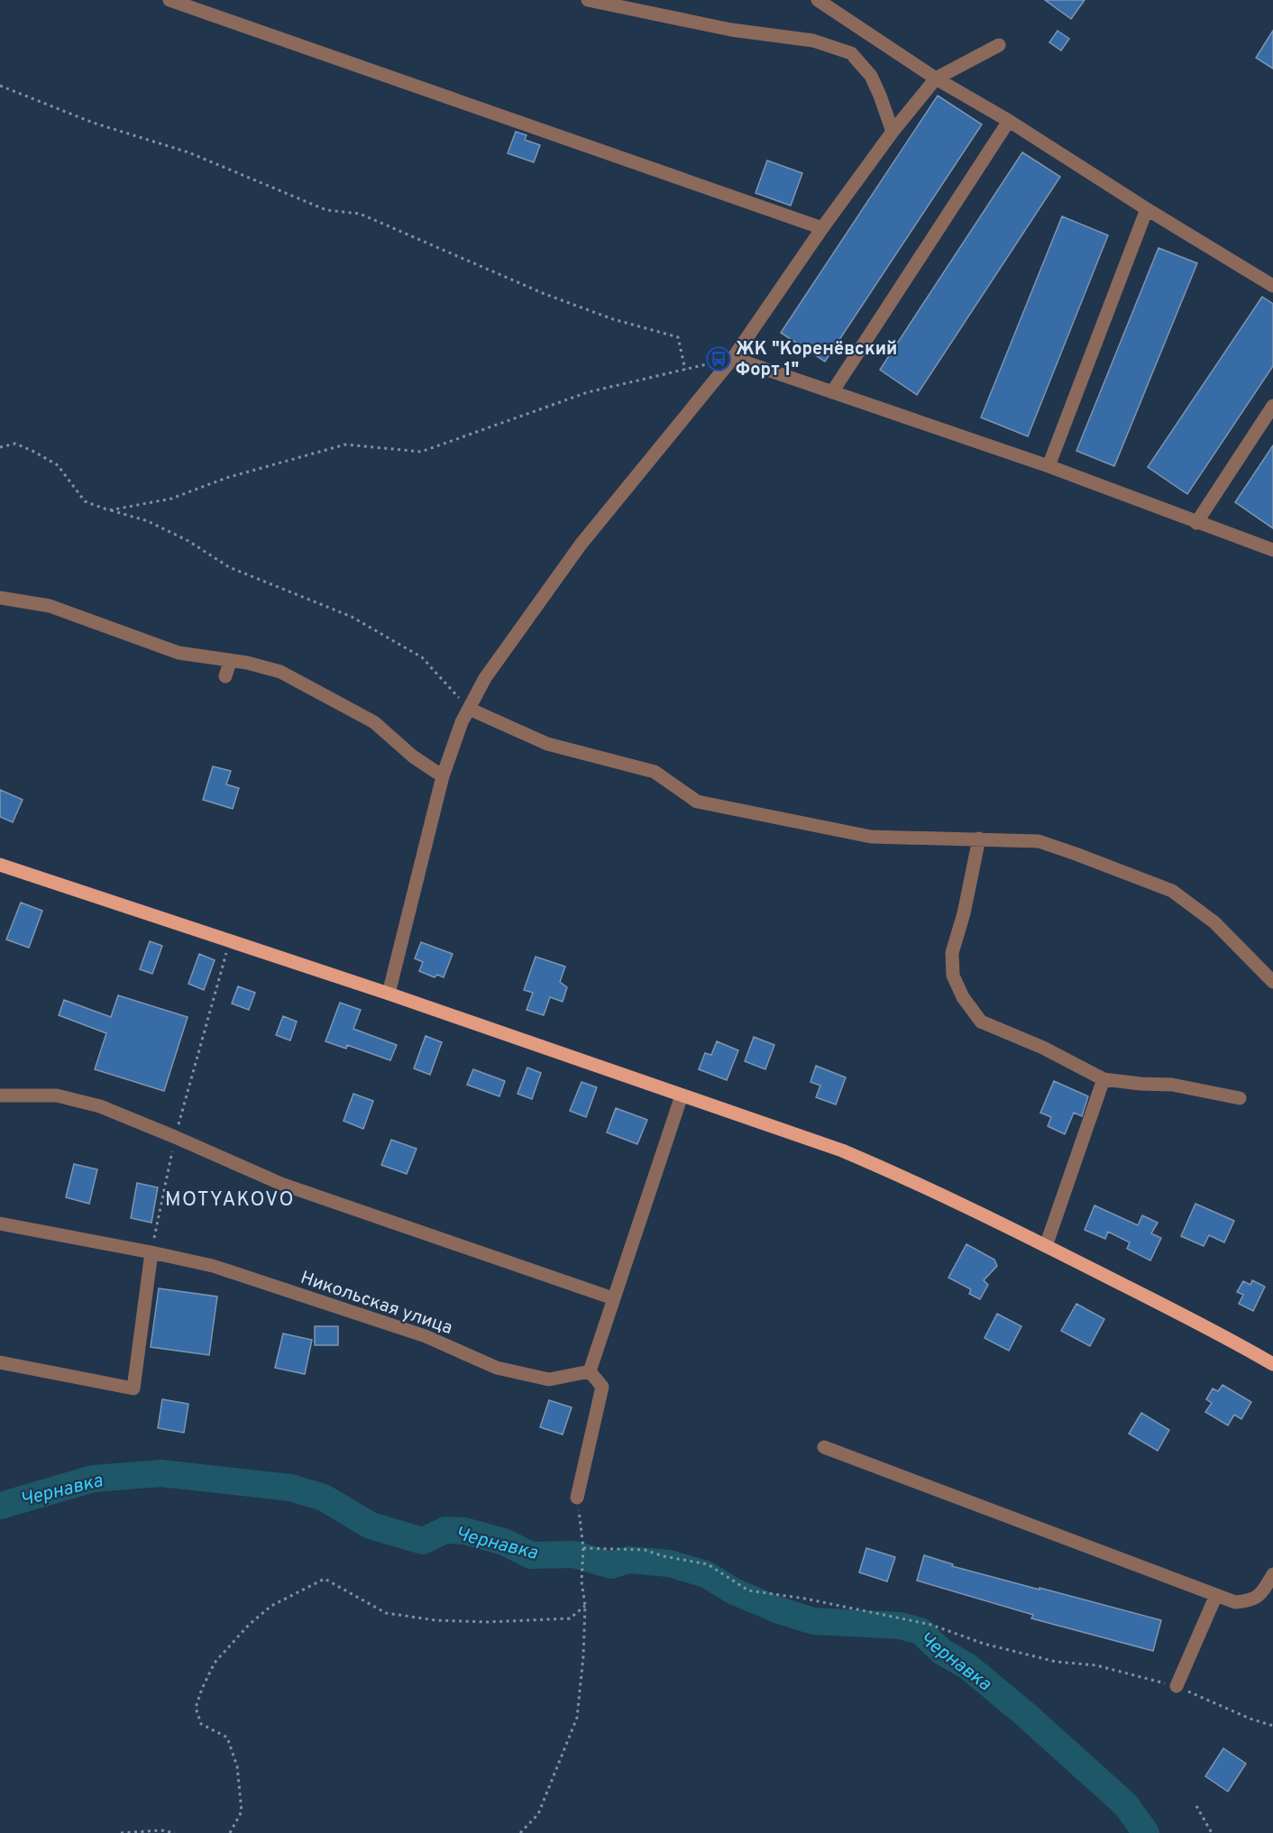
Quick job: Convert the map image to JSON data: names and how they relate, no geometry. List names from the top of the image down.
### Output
{
  "streets": {
    "street": ["Никольская улица"]
  },
  "districts": ["MOTYAKOVO"],
  "water": ["Чернавка"],
  "places": {
    "bus stop": ["ЖК \"Коренёвский Форт 1\""]
  }
}
